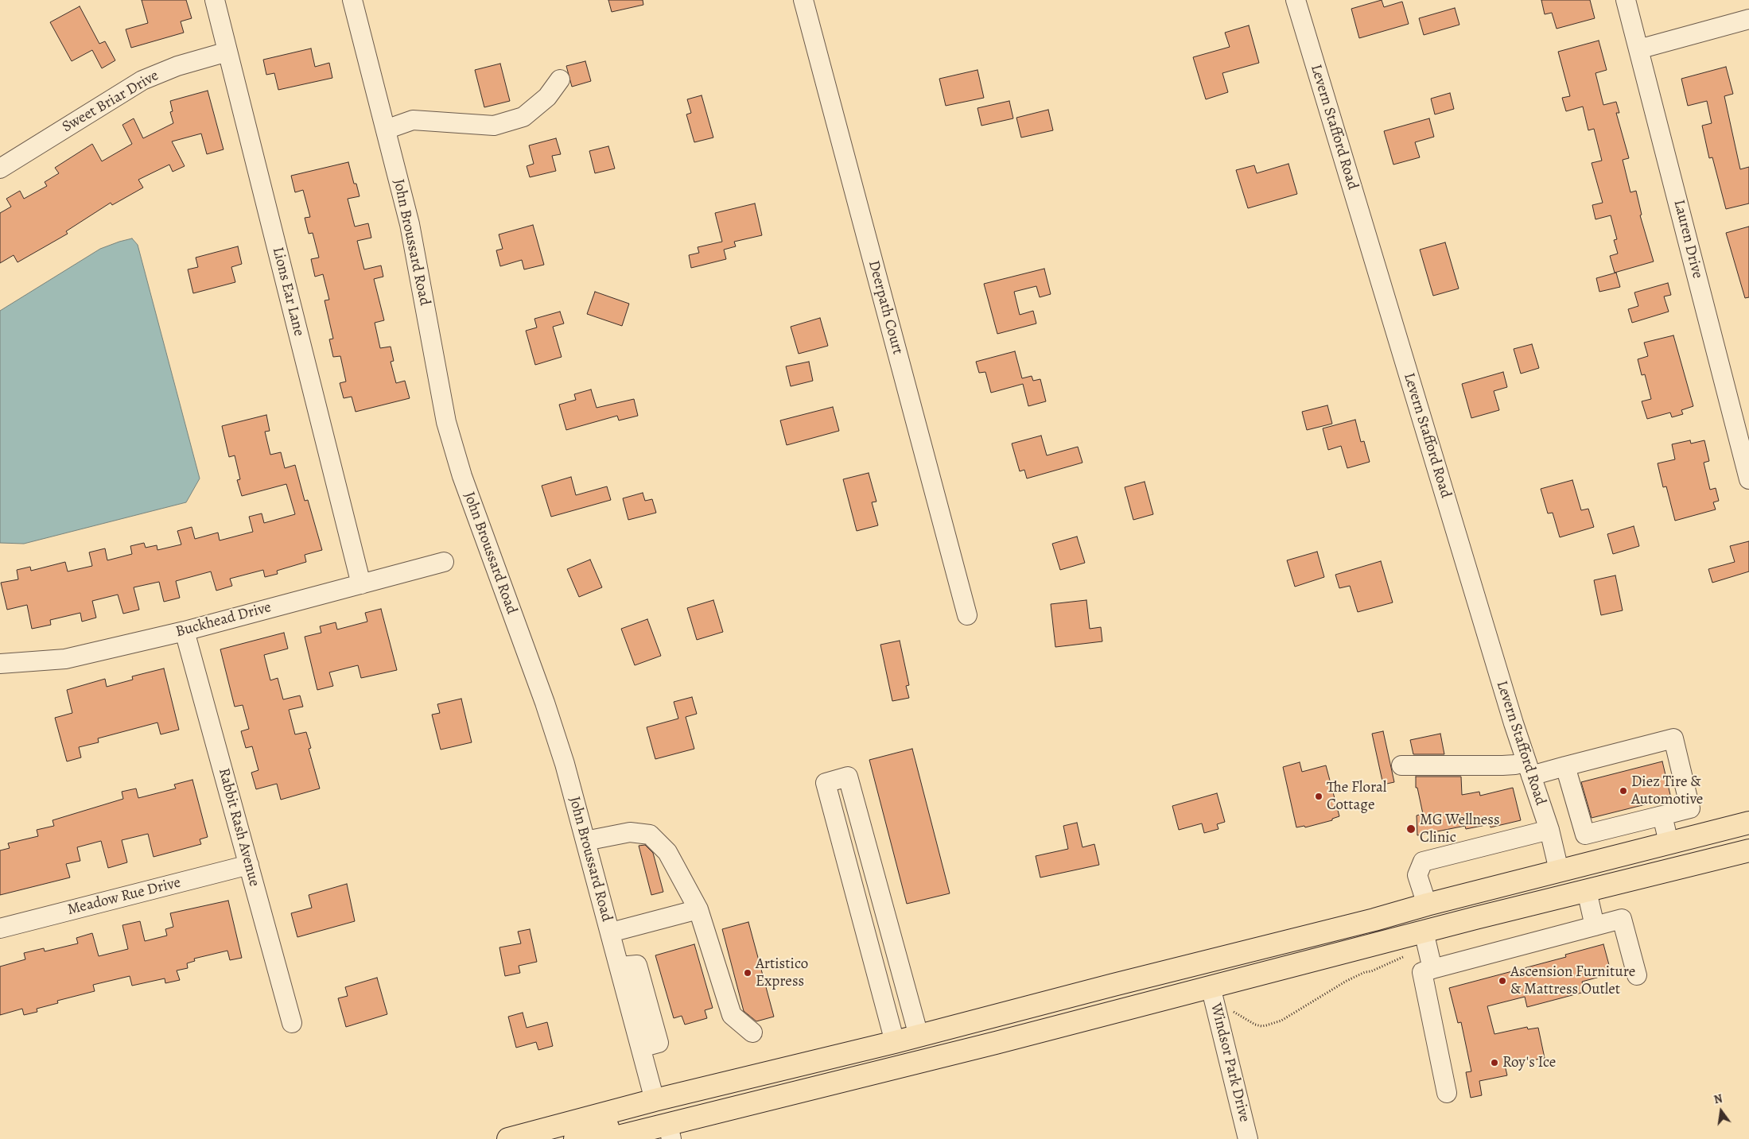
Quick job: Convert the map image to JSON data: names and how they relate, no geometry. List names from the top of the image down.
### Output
{
  "streets": {
    "street": [
      "Sweet Briar Drive",
      "Levern Stafford Road",
      "Lauren Drive",
      "John Broussard Road",
      "Lions Ear Lane",
      "Deerpath Court",
      "Buckhead Drive",
      "Rabbit Rash Avenue",
      "Meadow Rue Drive",
      "Windsor Park Drive"
    ]
  },
  "crossings": [
    ["Sweet Briar Drive", "Lions Ear Lane"],
    ["Lions Ear Lane", "Buckhead Drive"],
    ["Buckhead Drive", "Rabbit Rash Avenue"],
    ["Rabbit Rash Avenue", "Meadow Rue Drive"]
  ],
  "places": [
    "Diez Tire & Automotive",
    "The Floral Cottage",
    "MG Wellness Clinic",
    "Artistico Express",
    "Ascension Furniture & Mattress Outlet",
    "Roy's Ice"
  ],
  "north": "top"
}
